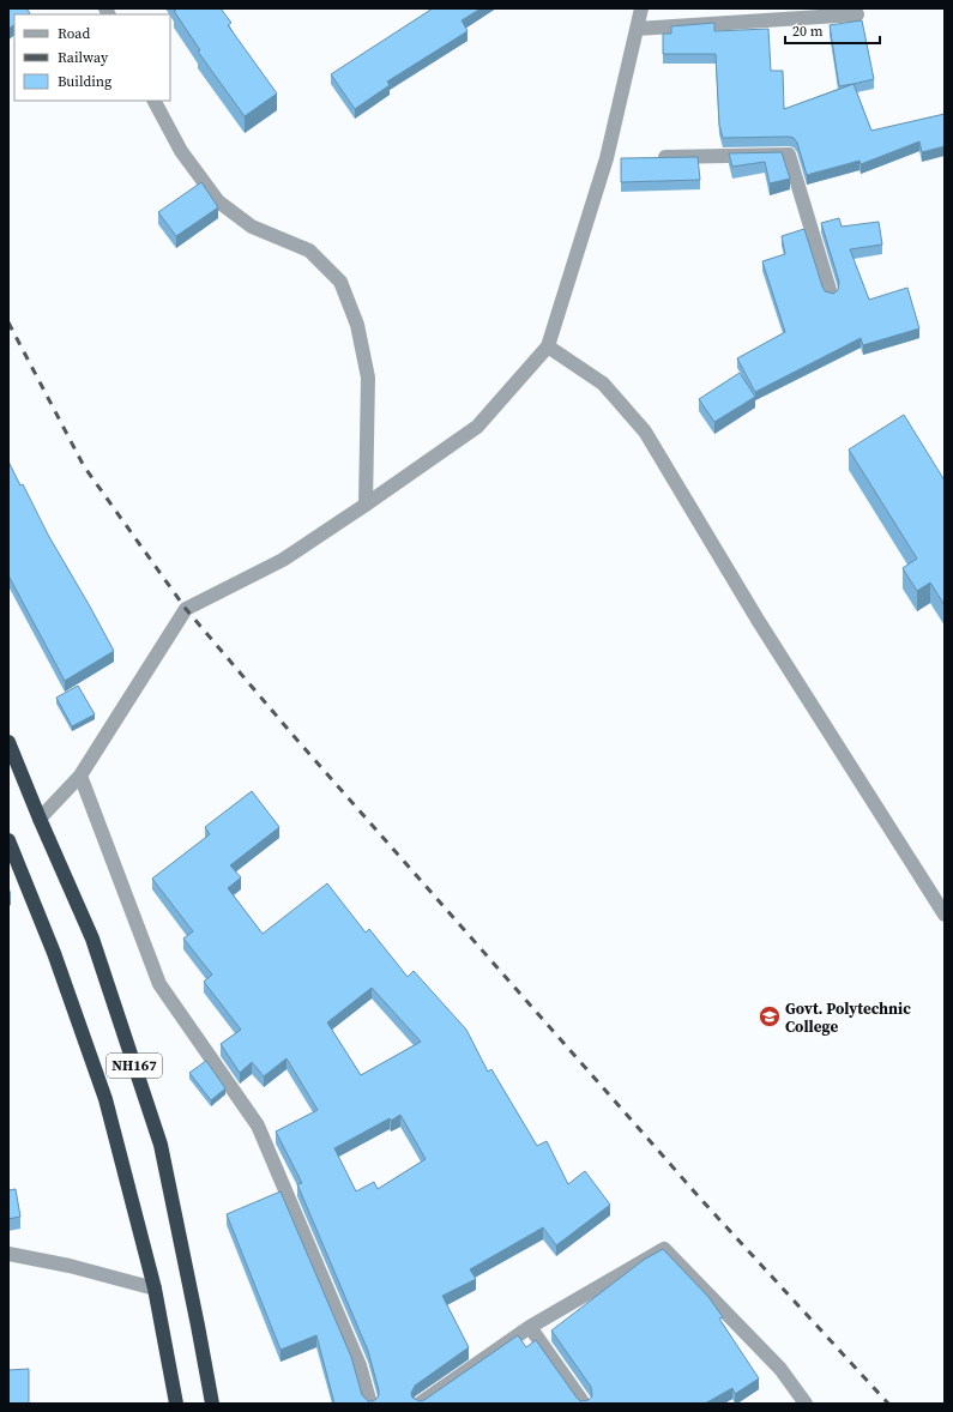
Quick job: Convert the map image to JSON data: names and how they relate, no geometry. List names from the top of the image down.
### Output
{
  "streets": {
    "highway": ["NH167"]
  },
  "places": {
    "school or university": ["Govt. Polytechnic College"]
  },
  "legend": ["Road", "Railway", "Building"],
  "scale_bar": "20 m"
}
